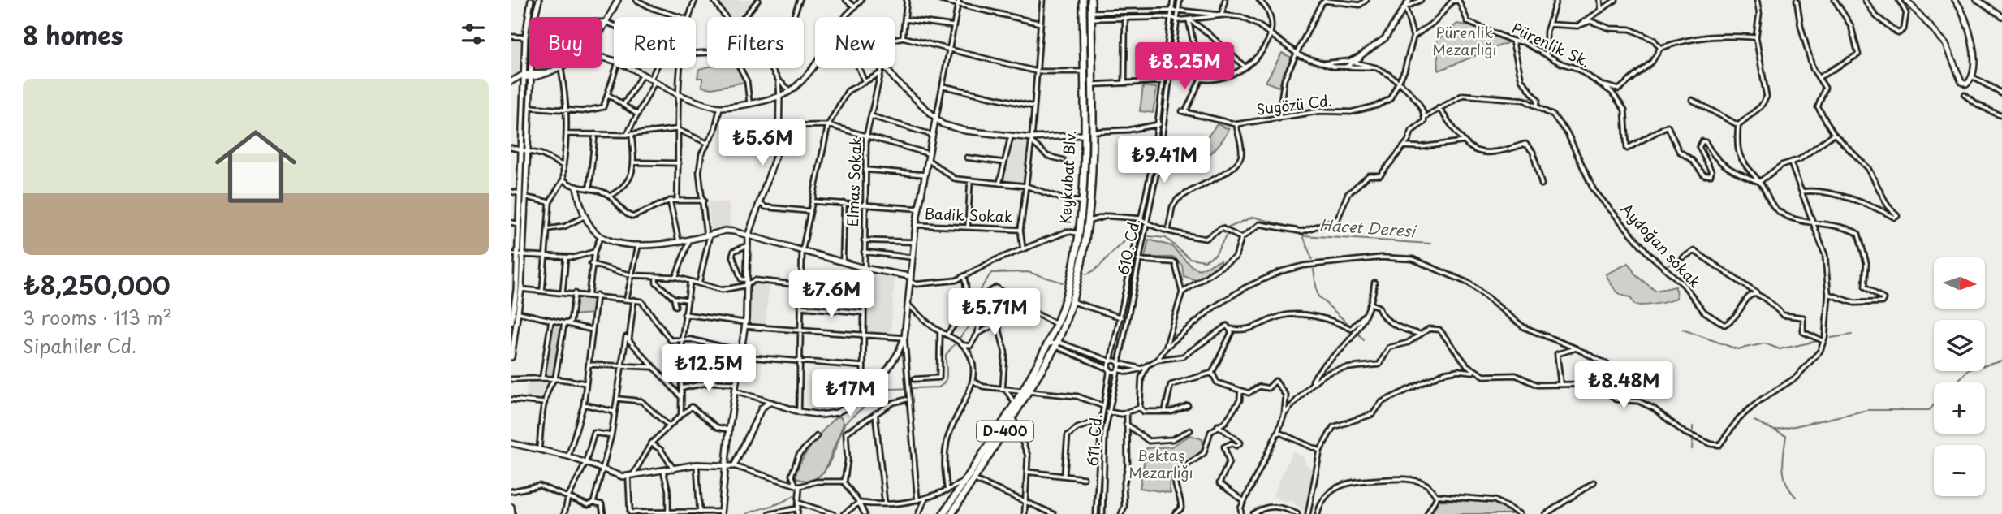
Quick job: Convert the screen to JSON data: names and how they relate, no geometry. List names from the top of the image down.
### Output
{
  "streets": {
    "highway": ["Keykubat Blv.", "D-400"],
    "street": [
      "Pürenlik Sk.",
      "Sugözü Cd.",
      "Elmas Sokak",
      "Badik Sokak",
      "Aydoğan sokak",
      "610. Cd.",
      "611. Cd."
    ]
  },
  "crossings": [
    ["Keykubat Blv.", "D-400"],
    ["610. Cd.", "611. Cd."]
  ],
  "water": ["Hacet Deresi"],
  "parks": ["Pürenlik Mezarlığı", "Bektaş Mezarlığı"],
  "north": "right",
  "page": {
    "heading": "8 homes",
    "chip": [
      "Buy",
      "Rent",
      "Filters",
      "New"
    ],
    "price": [
      "₺8.25M",
      "₺5.6M",
      "₺9.41M",
      "₺7.6M",
      "₺5.71M",
      "₺12.5M",
      "₺8.48M",
      "₺17M"
    ],
    "list": [
      {
        "name": "₺8,250,000",
        "note": "3 rooms · 113 m² · Sipahiler Cd."
      }
    ],
    "map_buttons": ["+", "−"]
  }
}
